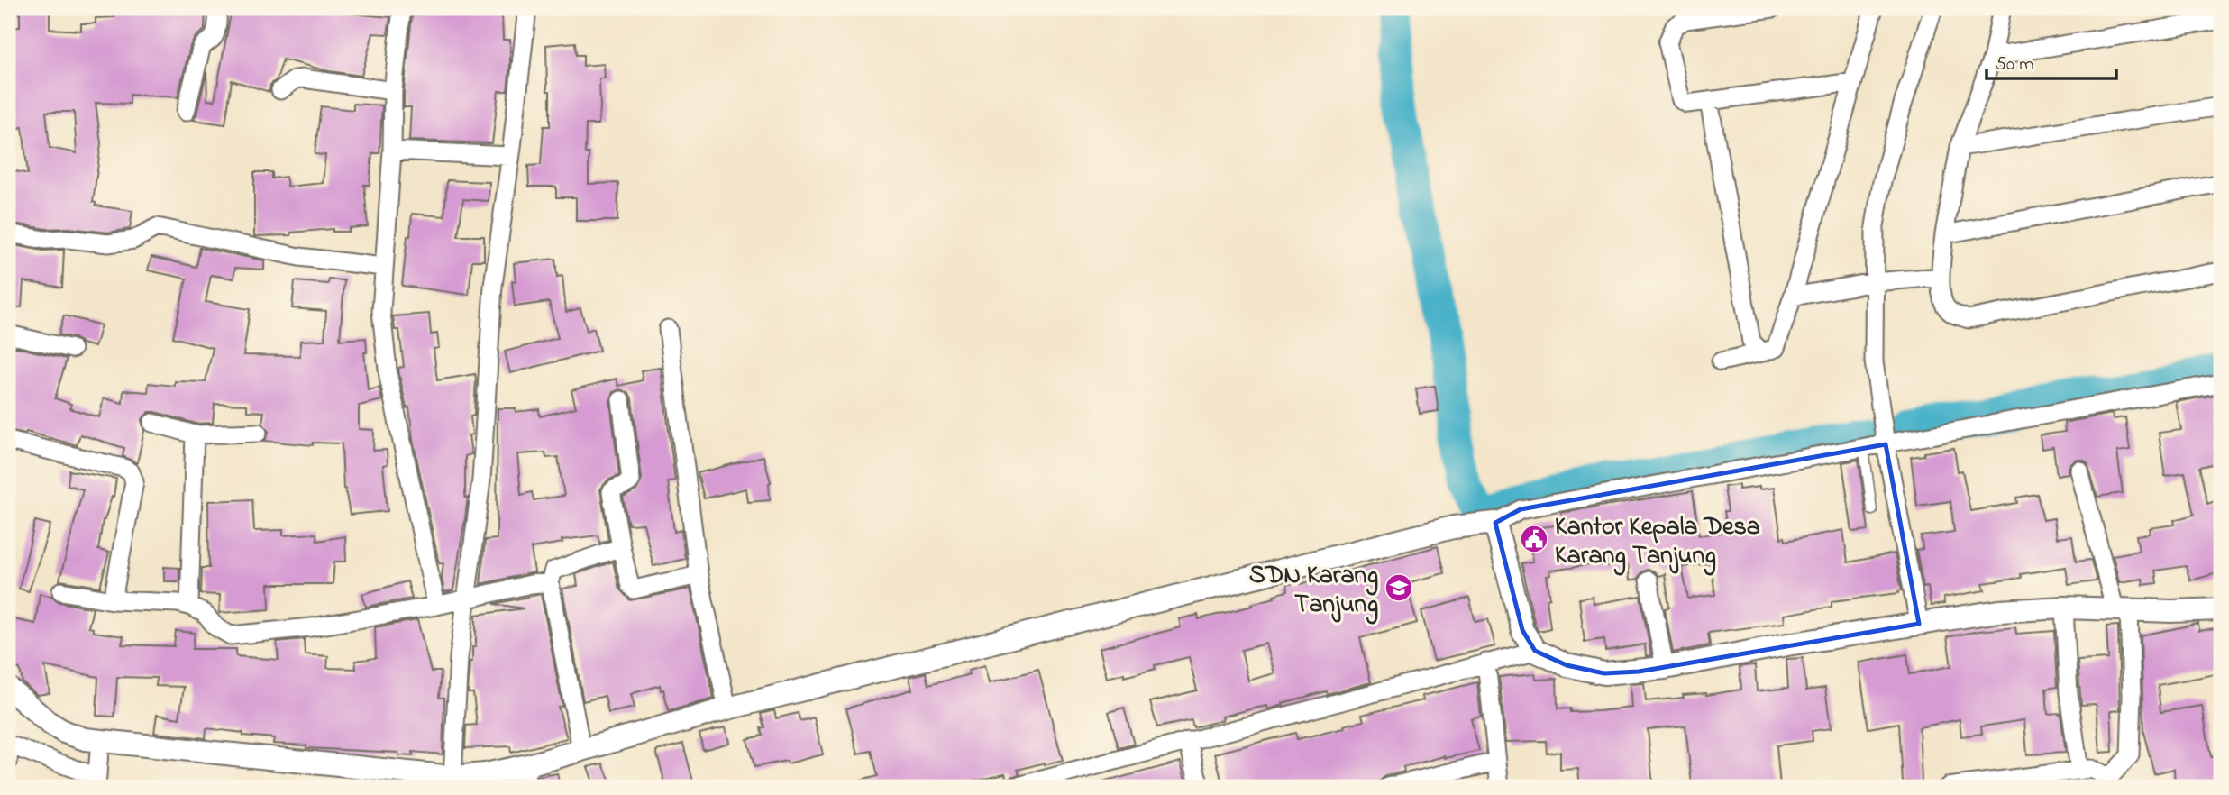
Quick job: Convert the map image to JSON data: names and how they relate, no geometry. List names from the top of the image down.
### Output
{
  "places": {
    "public building": ["Kantor Kepala Desa Karang Tanjung"],
    "school or university": ["SDN Karang Tanjung"]
  },
  "scale_bar": "50 m"
}
